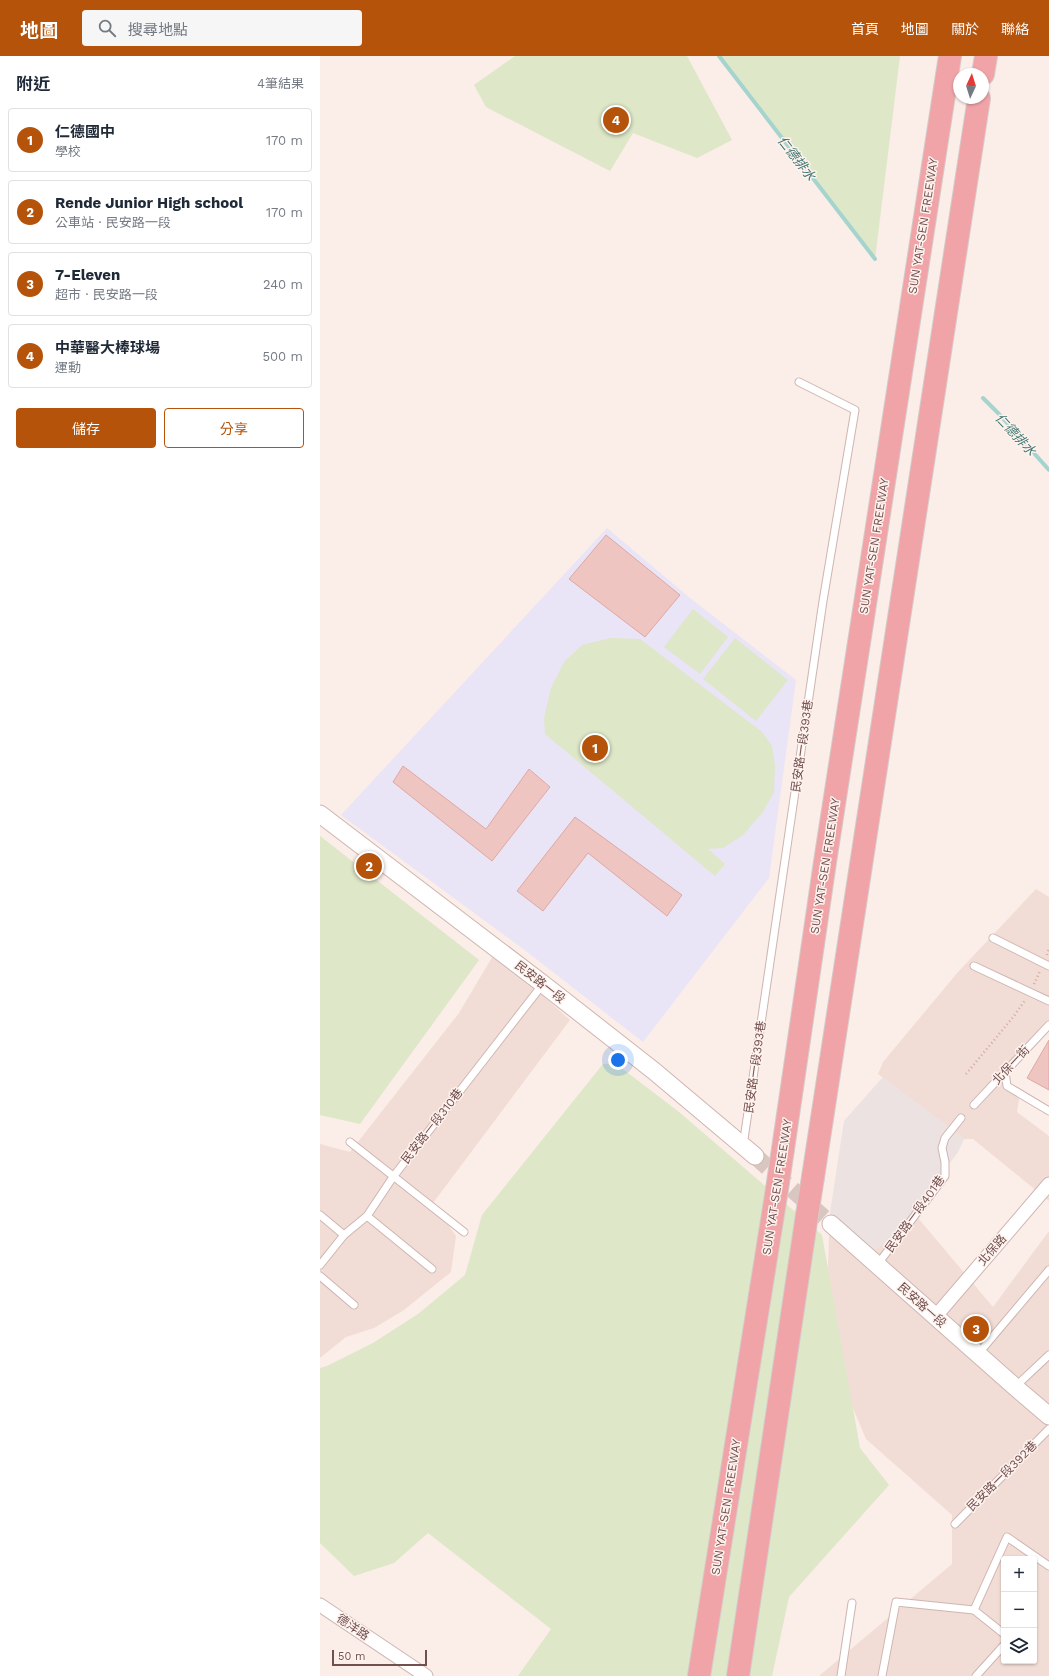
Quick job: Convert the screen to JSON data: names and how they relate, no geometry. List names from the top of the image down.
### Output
{
  "streets": {
    "highway": ["SUN YAT-SEN FREEWAY"],
    "street": ["民安路一段", "北保路", "德洋路"],
    "lane": [
      "民安路一段393巷",
      "北保一街",
      "民安路一段310巷",
      "民安路一段401巷",
      "民安路一段392巷"
    ]
  },
  "crossings": [
    ["民安路一段393巷", "民安路一段"],
    ["民安路一段", "民安路一段310巷"],
    ["民安路一段", "民安路一段401巷"],
    ["民安路一段", "北保路"]
  ],
  "water": ["仁德排水"],
  "scale_bar": "50 m",
  "north": "top",
  "page": {
    "header": "地圖",
    "search": "搜尋地點",
    "nav": [
      "首頁",
      "地圖",
      "關於",
      "聯絡"
    ],
    "heading": ["附近", "4筆結果"],
    "pins": [
      "4",
      "1",
      "2",
      "3"
    ],
    "list": [
      {
        "mark": "1",
        "name": "仁德國中",
        "note": "學校",
        "value": "170 m"
      },
      {
        "mark": "2",
        "name": "Rende Junior High school",
        "note": "公車站 · 民安路一段",
        "value": "170 m"
      },
      {
        "mark": "3",
        "name": "7-Eleven",
        "note": "超市 · 民安路一段",
        "value": "240 m"
      },
      {
        "mark": "4",
        "name": "中華醫大棒球場",
        "note": "運動",
        "value": "500 m"
      }
    ],
    "buttons": ["儲存", "分享"],
    "map_buttons": ["+", "−"],
    "scale": "50 m"
  }
}
